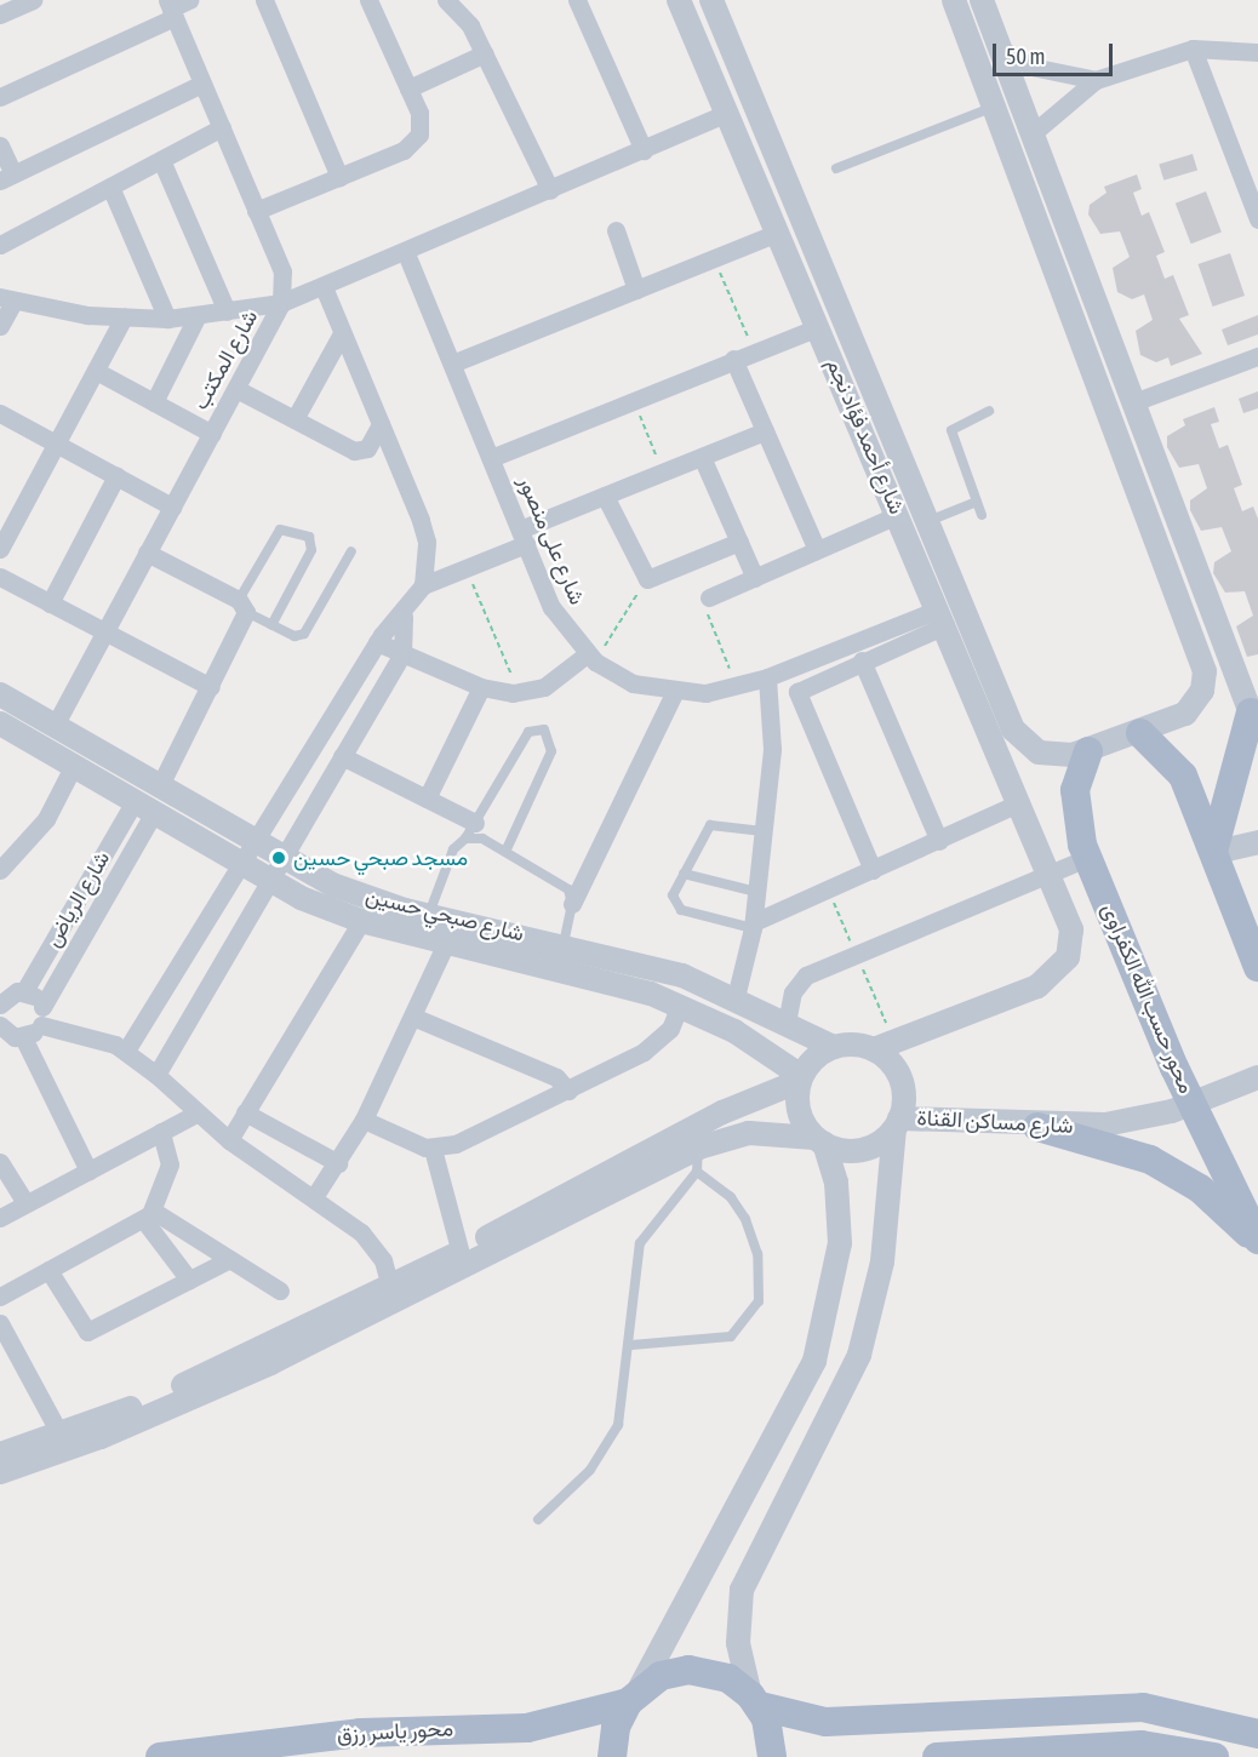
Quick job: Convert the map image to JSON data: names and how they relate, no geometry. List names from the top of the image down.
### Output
{
  "streets": {
    "main road": ["محور حسب الله الكفراوى", "محور ياسر رزق"],
    "street": [
      "شارع المكتب",
      "شارع أحمد فؤاد نجم",
      "شارع على منصور",
      "شارع الرياض",
      "شارع صبحي حسين",
      "شارع مساكن القناة"
    ]
  },
  "crossings": [
    ["شارع المكتب", "شارع صبحي حسين"],
    ["شارع أحمد فؤاد نجم", "شارع على منصور"],
    ["شارع أحمد فؤاد نجم", "محور حسب الله الكفراوى"],
    ["شارع الرياض", "شارع صبحي حسين"],
    ["شارع صبحي حسين", "شارع مساكن القناة"],
    ["محور حسب الله الكفراوى", "شارع مساكن القناة"]
  ],
  "places": ["مسجد صبحي حسين"],
  "scale_bar": "50 m"
}
